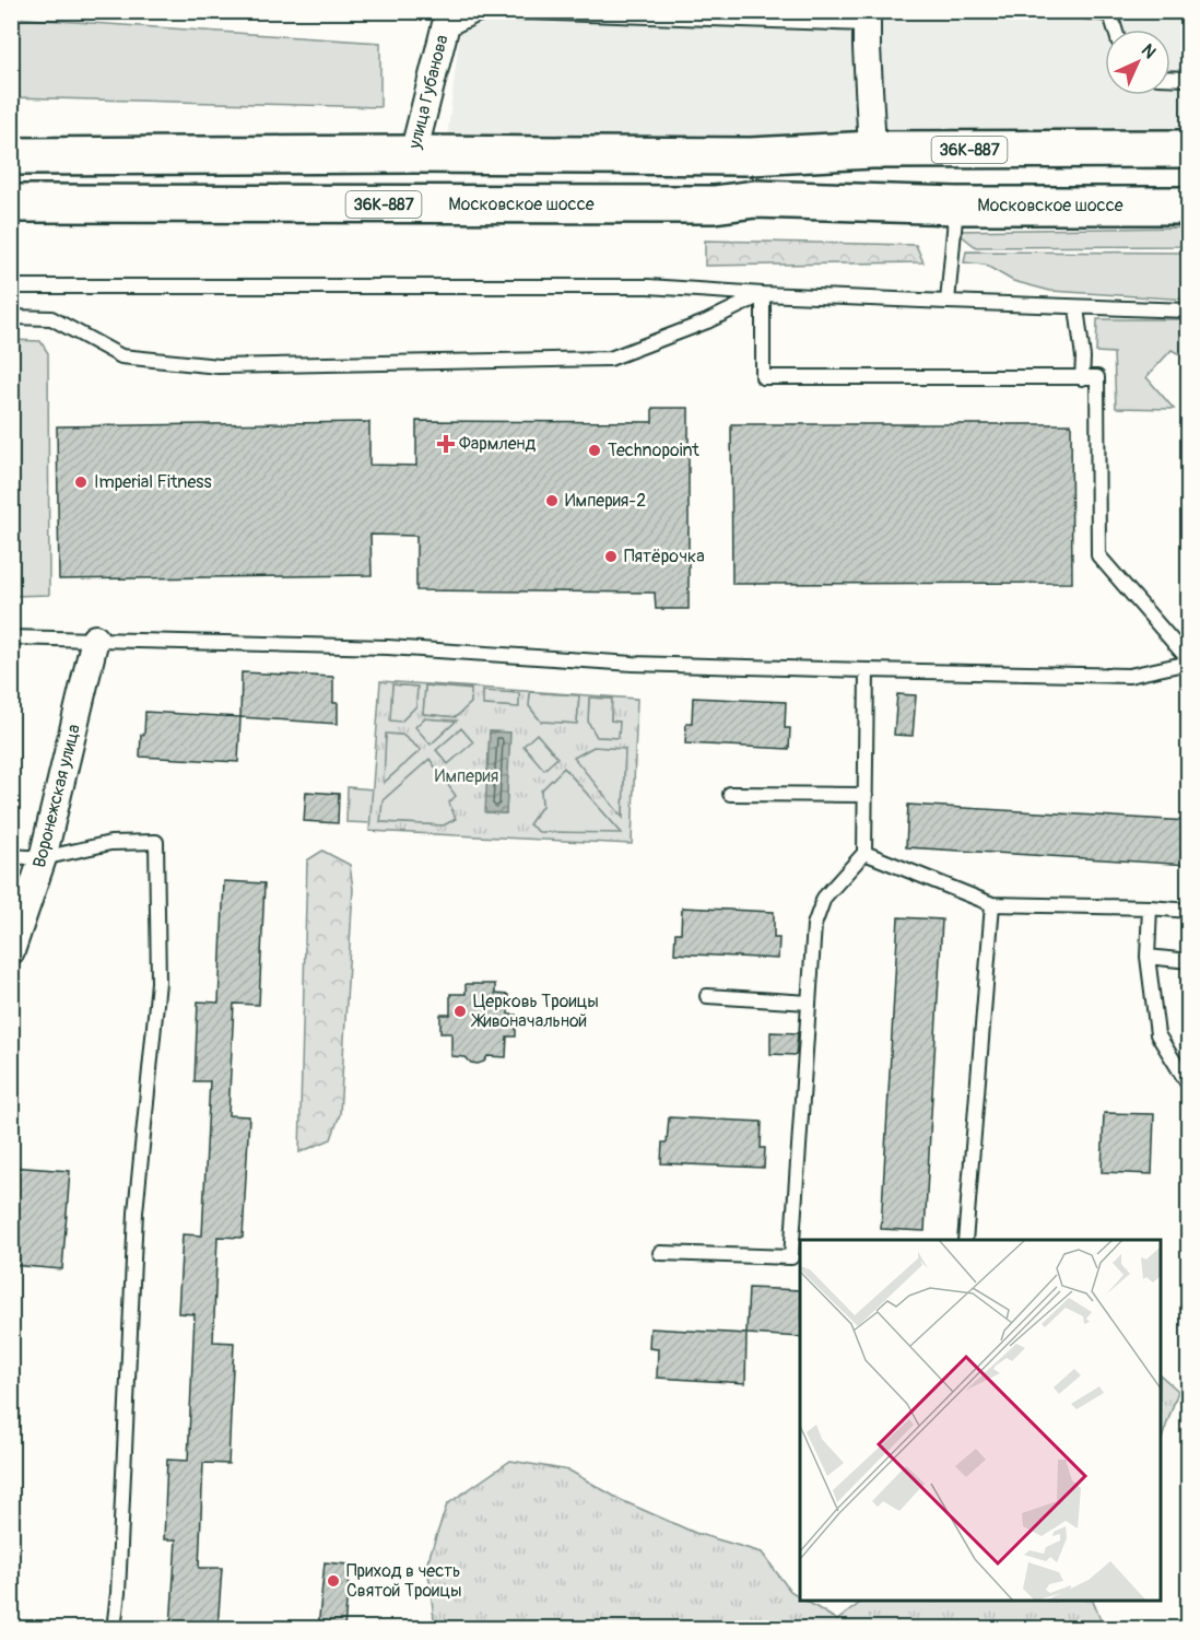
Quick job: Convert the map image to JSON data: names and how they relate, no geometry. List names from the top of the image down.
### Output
{
  "streets": {
    "main road": ["36К-887", "Московское шоссе"],
    "street": ["улица Губанова", "Воронежская улица"]
  },
  "crossings": [
    ["улица Губанова", "Московское шоссе"]
  ],
  "parks": ["Империя"],
  "places": {
    "health": ["Фармленд"],
    "other": [
      "Technopoint",
      "Imperial Fitness",
      "Империя-2",
      "Пятёрочка",
      "Церковь Троицы Живоначальной",
      "Приход в честь Святой Троицы"
    ]
  },
  "north": "top right"
}
